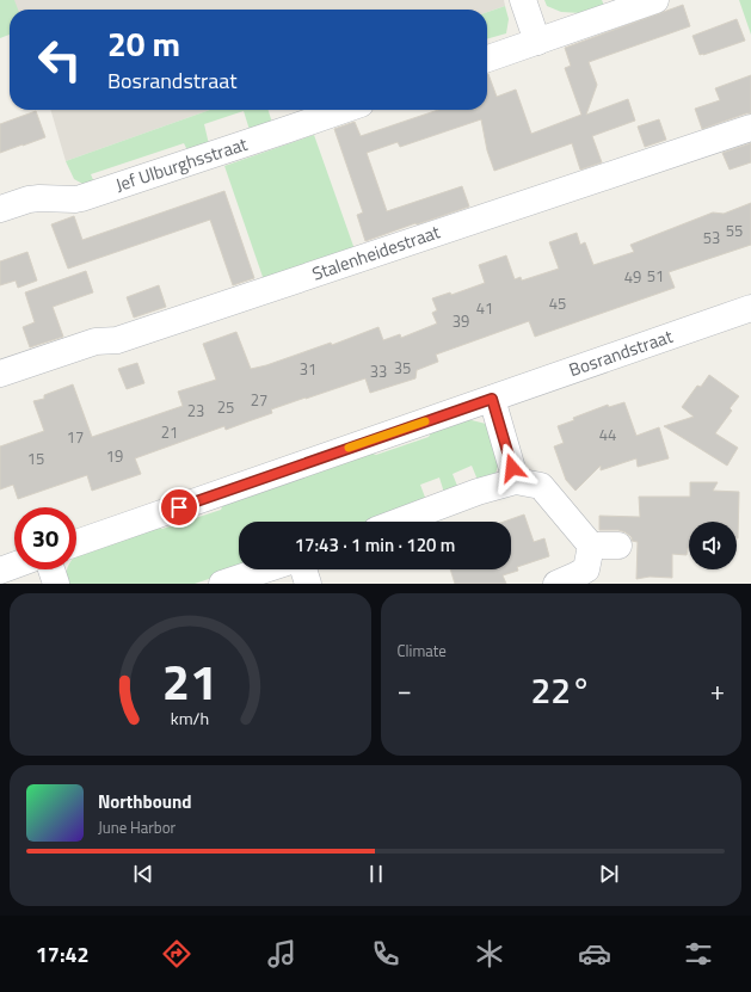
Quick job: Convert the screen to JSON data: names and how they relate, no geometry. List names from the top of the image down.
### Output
{
  "streets": {
    "street": ["Jef Ulburghsstraat", "Stalenheidestraat", "Bosrandstraat"]
  },
  "house_numbers": [
    "55",
    "53",
    "51",
    "49",
    "45",
    "41",
    "39",
    "35",
    "31",
    "33",
    "27",
    "25",
    "23",
    "21",
    "44",
    "17",
    "19",
    "15"
  ],
  "page": {
    "turn": ["20 m", "Bosrandstraat"],
    "limit": "30",
    "trip": "17:43 · 1 min · 120 m",
    "tile": "Climate",
    "heat": ["−", "22°", "+"],
    "song": ["Northbound", "June Harbor"],
    "tabs": "17:42",
    "gauge": ["21", "km/h"]
  }
}
